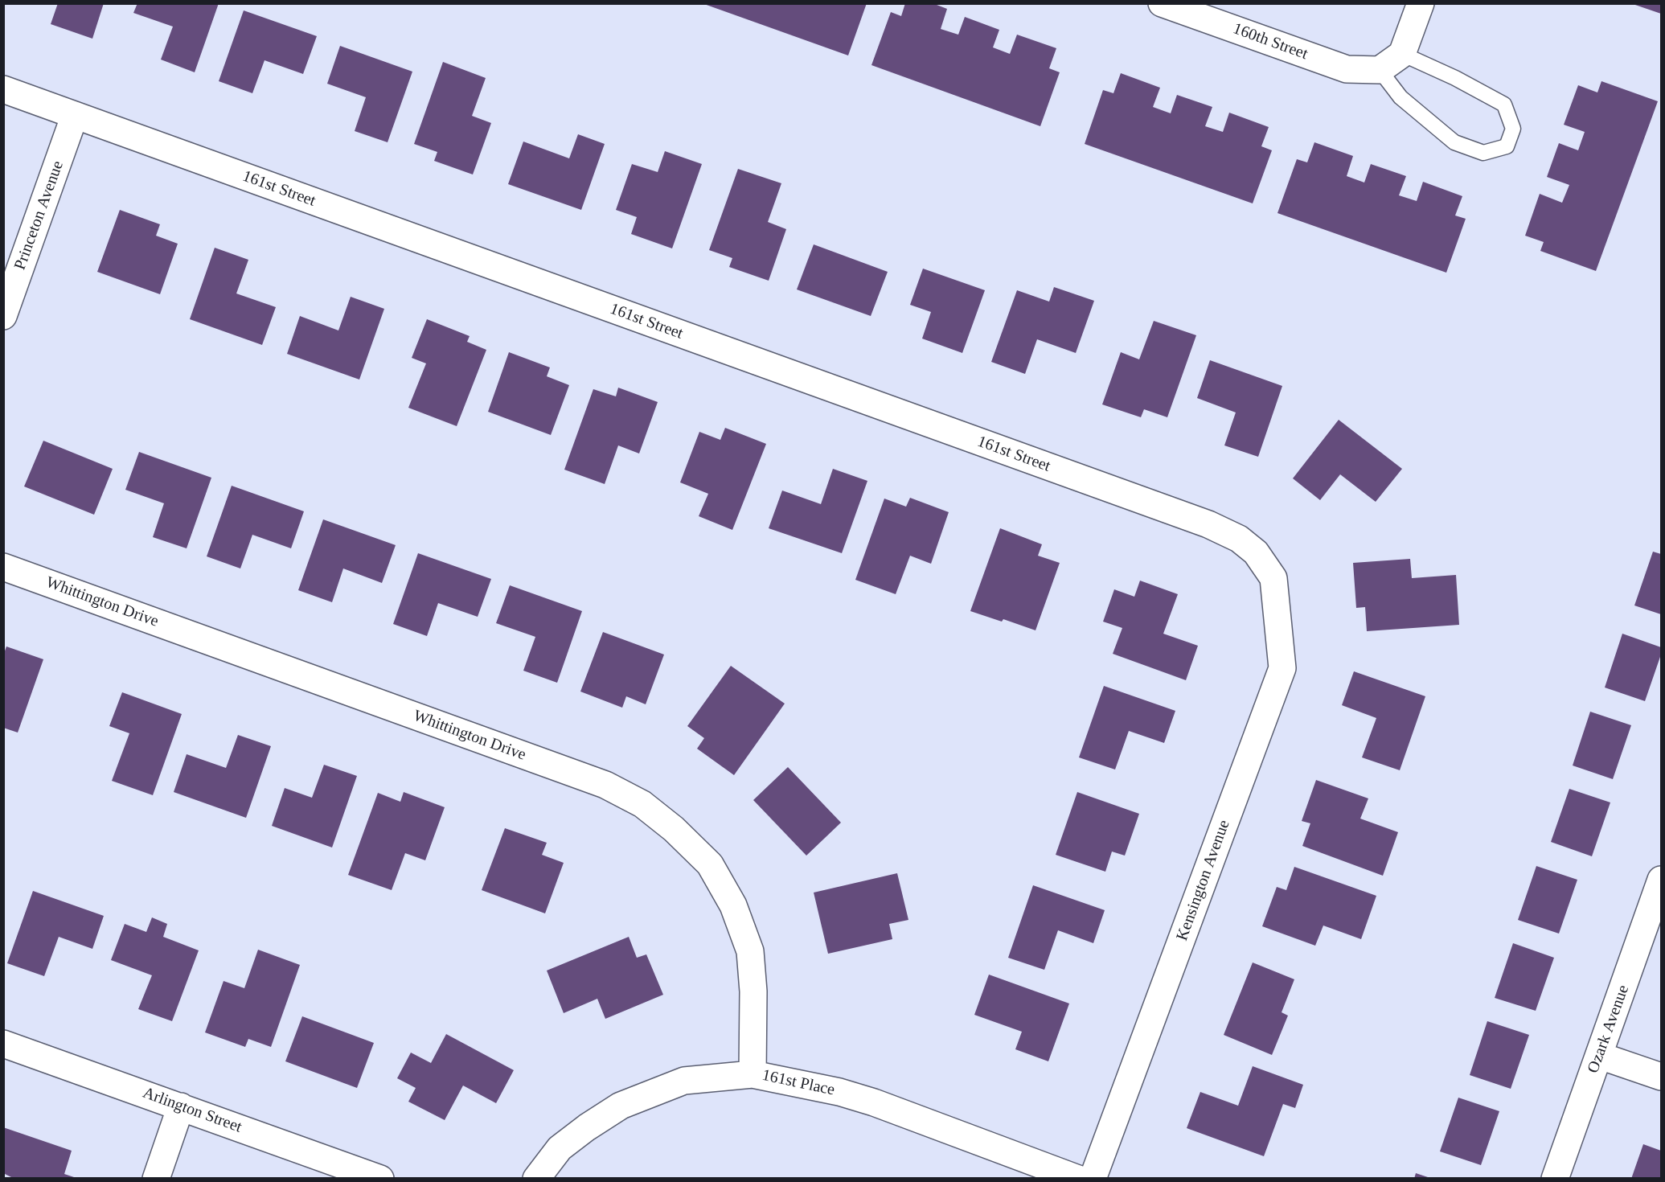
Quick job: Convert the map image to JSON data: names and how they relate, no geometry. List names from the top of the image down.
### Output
{
  "streets": {
    "street": [
      "160th Street",
      "161st Street",
      "Princeton Avenue",
      "Whittington Drive",
      "Kensington Avenue",
      "Ozark Avenue",
      "161st Place",
      "Arlington Street"
    ]
  },
  "crossings": [
    ["161st Street", "Princeton Avenue"],
    ["161st Street", "Kensington Avenue"],
    ["Whittington Drive", "161st Place"]
  ]
}
